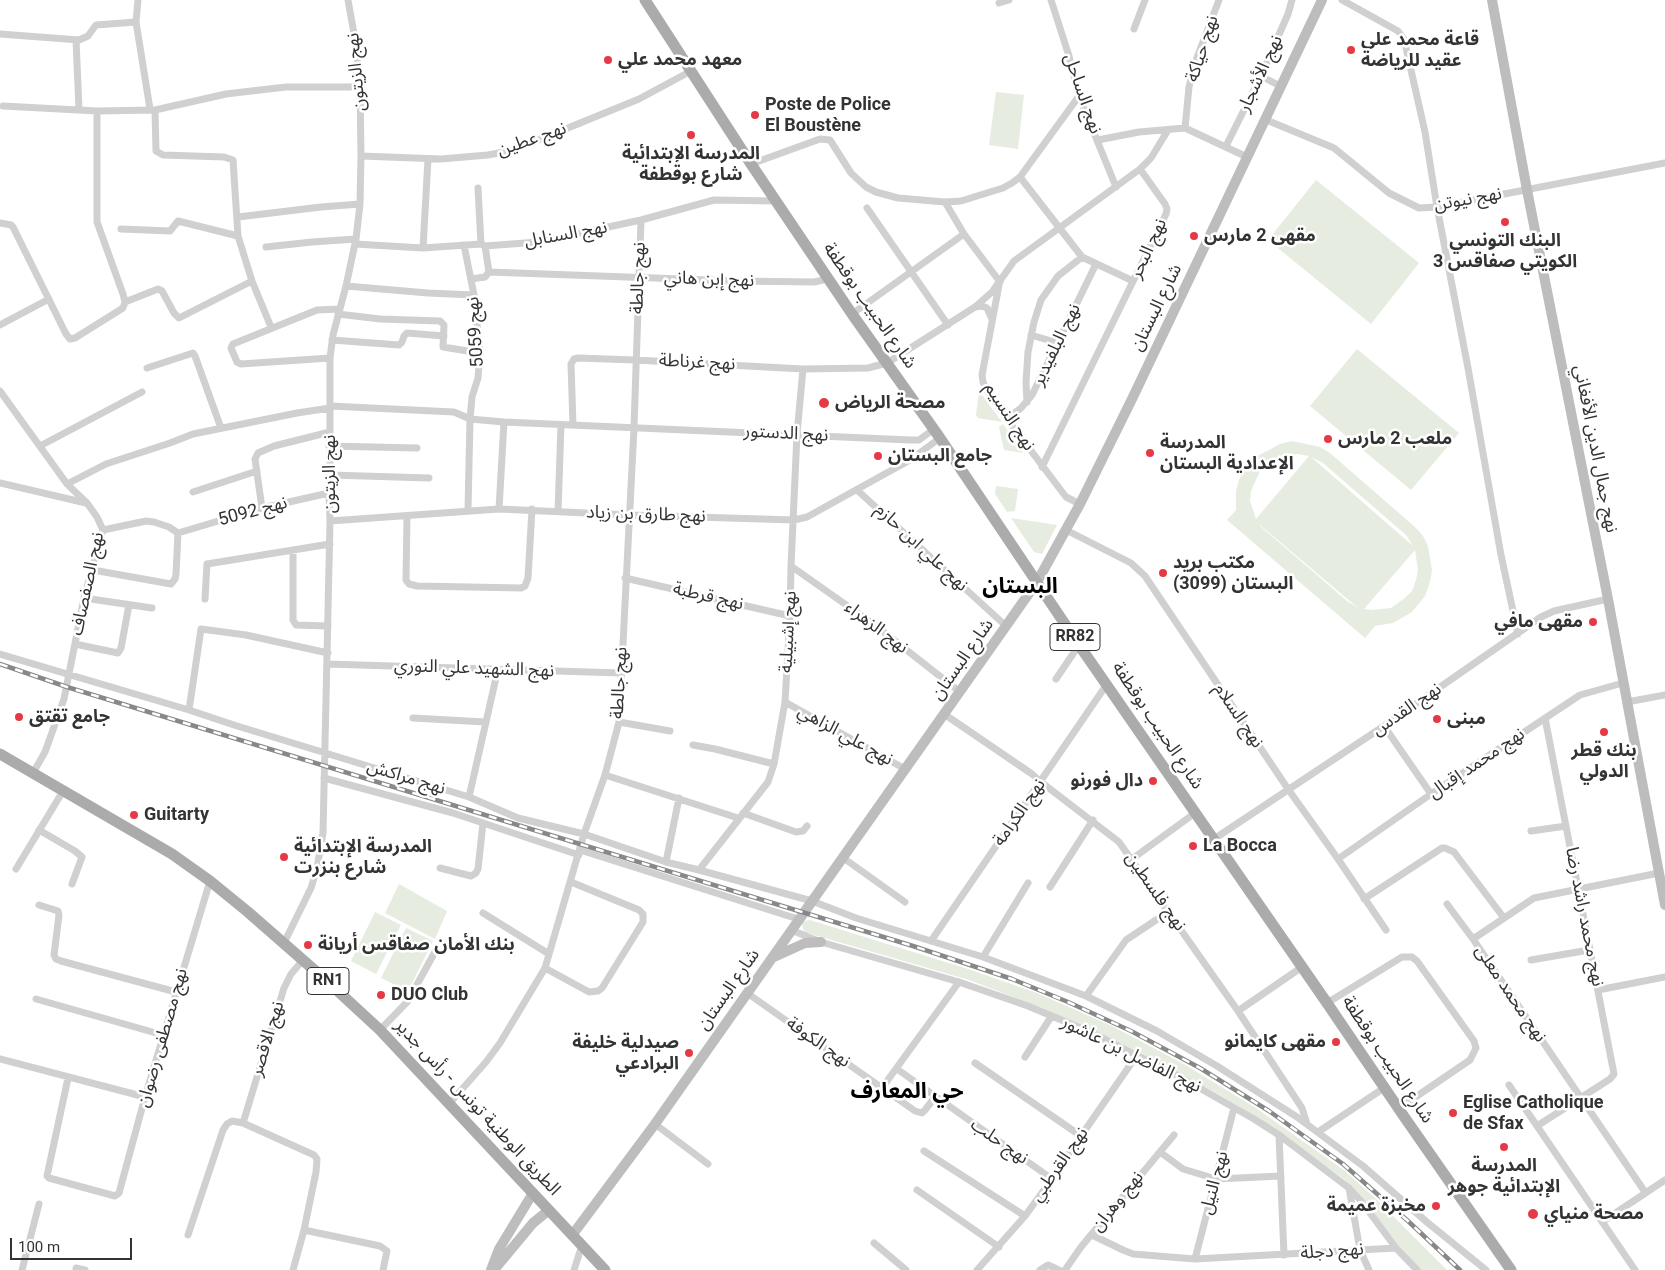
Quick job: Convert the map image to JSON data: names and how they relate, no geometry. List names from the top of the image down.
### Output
{
  "streets": {
    "main road": [
      "شارع الحبيب بوقطفة",
      "شارع البستان",
      "نهج جمال الدين الأفغاني",
      "RR82",
      "RN1",
      "الطريق الوطنية تونس - رأس جدير"
    ],
    "street": [
      "نهج حياكة",
      "نهج الزيتون",
      "نهج الأشجار",
      "نهج الساحل",
      "نهج عطين",
      "نهج نيوتن",
      "نهج السنابل",
      "نهج البحر",
      "نهج جالطة",
      "نهج إبن هاني",
      "نهج 5059",
      "نهج البلفيدير",
      "نهج غرناطة",
      "نهج النسيم",
      "نهج الدستور",
      "نهج 5092",
      "نهج طارق بن زياد",
      "نهج علي ابن حازم",
      "نهج الصفصاف",
      "نهج قرطبة",
      "نهج الزهراء",
      "نهج إشبيلية",
      "نهج الشهيد علي النوري",
      "نهج القدس",
      "نهج السلام",
      "نهج علي الزاهي",
      "نهج محمد إقبال",
      "نهج مراكش",
      "نهج الكرامة",
      "نهج فلسطين",
      "نهج محمد راشد رضا",
      "نهج محمد معلى",
      "نهج مصطفى رضوان",
      "نهج الاقصر",
      "نهج الكوفة",
      "نهج الفاضل بن عاشور",
      "نهج حلب",
      "نهج القرطبي",
      "نهج النيل",
      "نهج وهران",
      "نهج دجلة"
    ]
  },
  "crossings": [
    ["نهج الزيتون", "نهج عطين"],
    ["نهج الزيتون", "نهج السنابل"],
    ["نهج الزيتون", "نهج الدستور"],
    ["نهج الزيتون", "نهج 5092"],
    ["نهج الزيتون", "نهج طارق بن زياد"],
    ["نهج الزيتون", "نهج الشهيد علي النوري"],
    ["نهج الزيتون", "نهج مراكش"],
    ["نهج الزيتون", "الطريق الوطنية تونس - رأس جدير"],
    ["نهج عطين", "شارع الحبيب بوقطفة"],
    ["نهج نيوتن", "شارع البستان"],
    ["نهج نيوتن", "نهج جمال الدين الأفغاني"],
    ["نهج السنابل", "نهج جالطة"],
    ["نهج السنابل", "شارع الحبيب بوقطفة"],
    ["نهج السنابل", "نهج 5059"],
    ["نهج البحر", "نهج النسيم"],
    ["نهج جالطة", "نهج إبن هاني"],
    ["نهج جالطة", "نهج غرناطة"],
    ["نهج جالطة", "نهج الدستور"],
    ["نهج جالطة", "نهج طارق بن زياد"],
    ["نهج جالطة", "نهج قرطبة"],
    ["نهج جالطة", "نهج الشهيد علي النوري"],
    ["نهج جالطة", "نهج مراكش"],
    ["نهج جالطة", "الطريق الوطنية تونس - رأس جدير"],
    ["نهج إبن هاني", "شارع الحبيب بوقطفة"],
    ["نهج إبن هاني", "نهج 5059"],
    ["شارع الحبيب بوقطفة", "شارع البستان"],
    ["شارع الحبيب بوقطفة", "نهج غرناطة"],
    ["شارع الحبيب بوقطفة", "نهج الدستور"],
    ["شارع الحبيب بوقطفة", "نهج طارق بن زياد"],
    ["شارع الحبيب بوقطفة", "نهج القدس"],
    ["شارع الحبيب بوقطفة", "نهج الكرامة"],
    ["شارع البستان", "نهج النسيم"],
    ["شارع البستان", "نهج علي ابن حازم"],
    ["شارع البستان", "نهج الزهراء"],
    ["شارع البستان", "نهج السلام"],
    ["شارع البستان", "نهج علي الزاهي"],
    ["شارع البستان", "نهج مراكش"],
    ["شارع البستان", "نهج فلسطين"],
    ["شارع البستان", "نهج الكوفة"],
    ["شارع البستان", "نهج الفاضل بن عاشور"],
    ["شارع البستان", "الطريق الوطنية تونس - رأس جدير"],
    ["نهج 5059", "نهج الدستور"],
    ["نهج 5059", "نهج طارق بن زياد"],
    ["نهج البلفيدير", "نهج النسيم"],
    ["نهج غرناطة", "نهج النسيم"],
    ["نهج غرناطة", "نهج الدستور"],
    ["نهج غرناطة", "نهج إشبيلية"],
    ["نهج الدستور", "نهج طارق بن زياد"],
    ["نهج الدستور", "نهج الصفصاف"],
    ["نهج الدستور", "نهج إشبيلية"],
    ["نهج جمال الدين الأفغاني", "نهج القدس"],
    ["نهج جمال الدين الأفغاني", "نهج محمد إقبال"],
    ["نهج جمال الدين الأفغاني", "نهج محمد معلى"],
    ["نهج طارق بن زياد", "نهج علي ابن حازم"],
    ["نهج طارق بن زياد", "نهج إشبيلية"],
    ["نهج الصفصاف", "نهج مراكش"],
    ["نهج الصفصاف", "الطريق الوطنية تونس - رأس جدير"],
    ["نهج قرطبة", "نهج إشبيلية"],
    ["نهج الزهراء", "نهج إشبيلية"],
    ["نهج إشبيلية", "نهج علي الزاهي"],
    ["نهج إشبيلية", "نهج مراكش"],
    ["نهج القدس", "نهج السلام"],
    ["نهج السلام", "نهج محمد إقبال"],
    ["نهج محمد إقبال", "نهج محمد راشد رضا"],
    ["نهج مراكش", "نهج الكرامة"],
    ["نهج مراكش", "نهج فلسطين"],
    ["نهج الكرامة", "نهج فلسطين"],
    ["نهج محمد راشد رضا", "نهج محمد معلى"],
    ["نهج مصطفى رضوان", "الطريق الوطنية تونس - رأس جدير"],
    ["نهج الاقصر", "الطريق الوطنية تونس - رأس جدير"],
    ["نهج الكوفة", "نهج حلب"],
    ["نهج الفاضل بن عاشور", "نهج القرطبي"],
    ["نهج الفاضل بن عاشور", "نهج النيل"],
    ["نهج الفاضل بن عاشور", "نهج دجلة"],
    ["نهج حلب", "نهج القرطبي"],
    ["نهج النيل", "نهج دجلة"],
    ["نهج وهران", "نهج دجلة"]
  ],
  "districts": ["البستان", "حي المعارف"],
  "places": [
    "قاعة محمد علي عقيد للرياضة",
    "معهد محمد علي",
    "Poste de Police El Boustène",
    "المدرسة الإبتدائية شارع بوقطفة",
    "البنك التونسي الكويتي صفاقس 3",
    "مقهى 2 مارس",
    "مصحة الرياض",
    "ملعب 2 مارس",
    "المدرسة الإعدادية البستان",
    "جامع البستان",
    "مكتب بريد البستان (3099)",
    "مقهى مافي",
    "جامع تقتق",
    "مبنى",
    "بنك قطر الدولي",
    "دال فورنو",
    "Guitarty",
    "La Bocca",
    "المدرسة الإبتدائية شارع بنزرت",
    "بنك الأمان صفاقس أريانة",
    "DUO Club",
    "مقهى كايمانو",
    "صيدلية خليفة البرادعي",
    "Eglise Catholique de Sfax",
    "المدرسة الإبتدائية جوهر",
    "مخبزة عميمة",
    "مصحة منياي"
  ],
  "scale_bar": "100 m"
}
